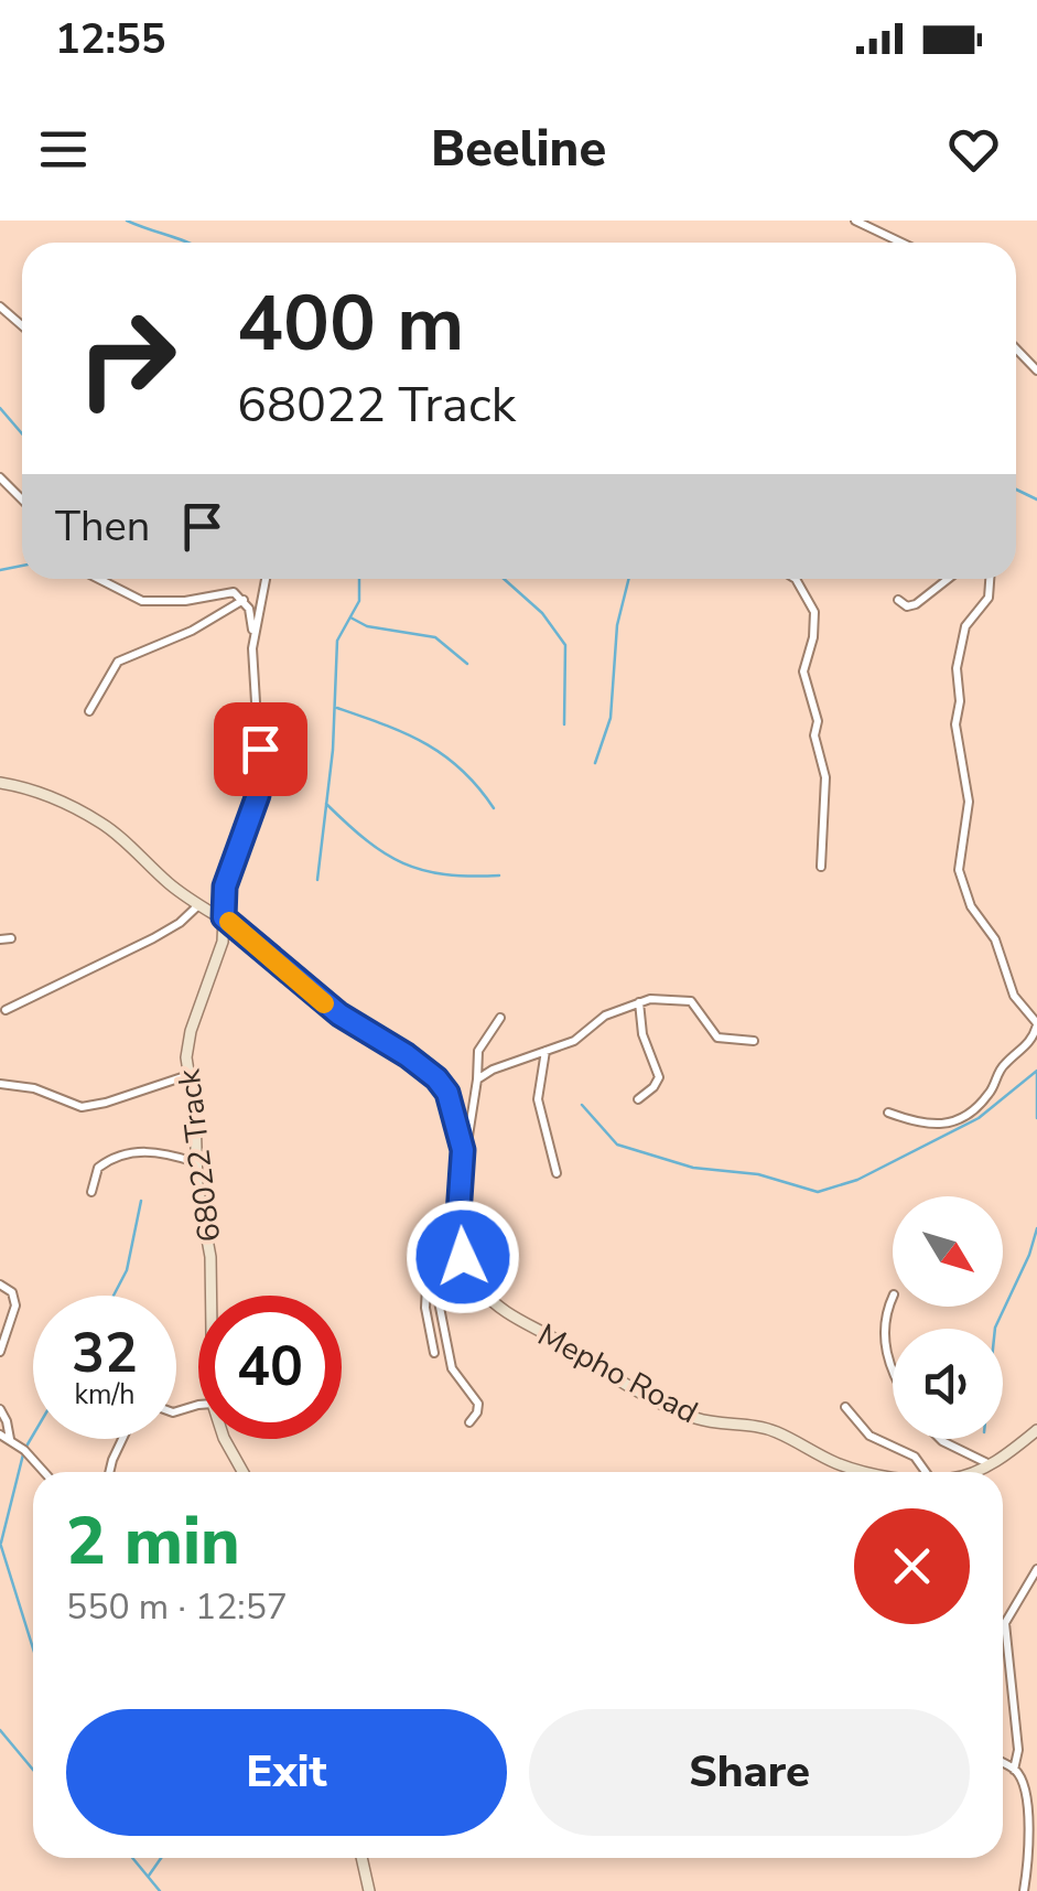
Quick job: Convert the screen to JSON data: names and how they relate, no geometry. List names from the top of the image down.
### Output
{
  "streets": {
    "street": ["68022 Track", "Mepho Road"]
  },
  "crossings": [
    ["68022 Track", "Mepho Road"]
  ],
  "north": "bottom right",
  "page": {
    "status": "12:55",
    "header": "Beeline",
    "turn": ["400 m", "68022 Track"],
    "then": "Then",
    "speed": "32 km/h",
    "limit": "40",
    "heading": ["2 min", "550 m · 12:57"],
    "buttons": ["Exit", "Share"]
  }
}
